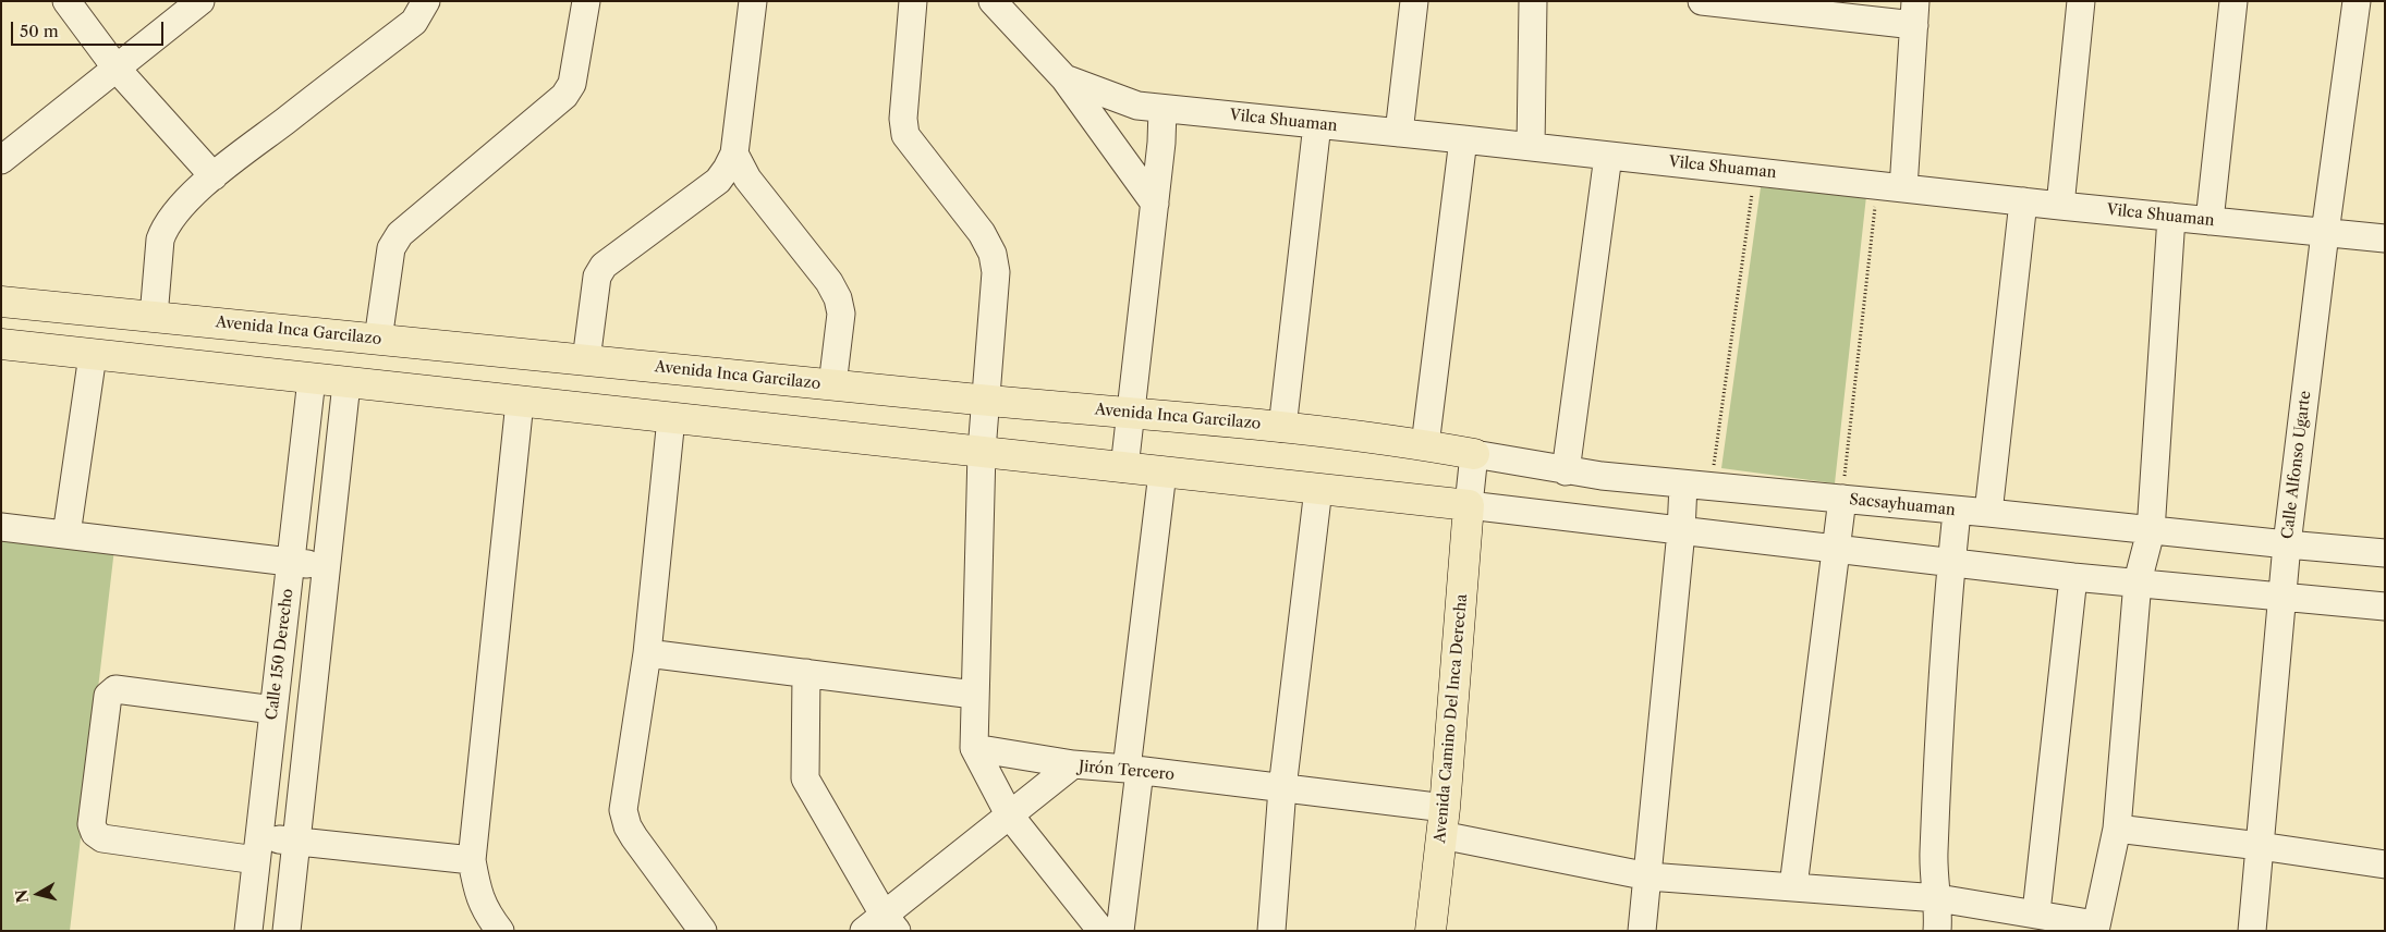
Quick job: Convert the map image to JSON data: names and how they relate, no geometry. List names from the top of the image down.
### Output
{
  "streets": {
    "main road": ["Avenida Inca Garcilazo", "Avenida Camino Del Inca Derecha"],
    "street": [
      "Vilca Shuaman",
      "Calle Alfonso Ugarte",
      "Sacsayhuaman",
      "Calle 150 Derecho",
      "Jirón Tercero"
    ]
  },
  "crossings": [
    ["Vilca Shuaman", "Calle Alfonso Ugarte"],
    ["Avenida Inca Garcilazo", "Sacsayhuaman"],
    ["Calle Alfonso Ugarte", "Sacsayhuaman"],
    ["Avenida Camino Del Inca Derecha", "Jirón Tercero"]
  ],
  "scale_bar": "50 m",
  "north": "left"
}
